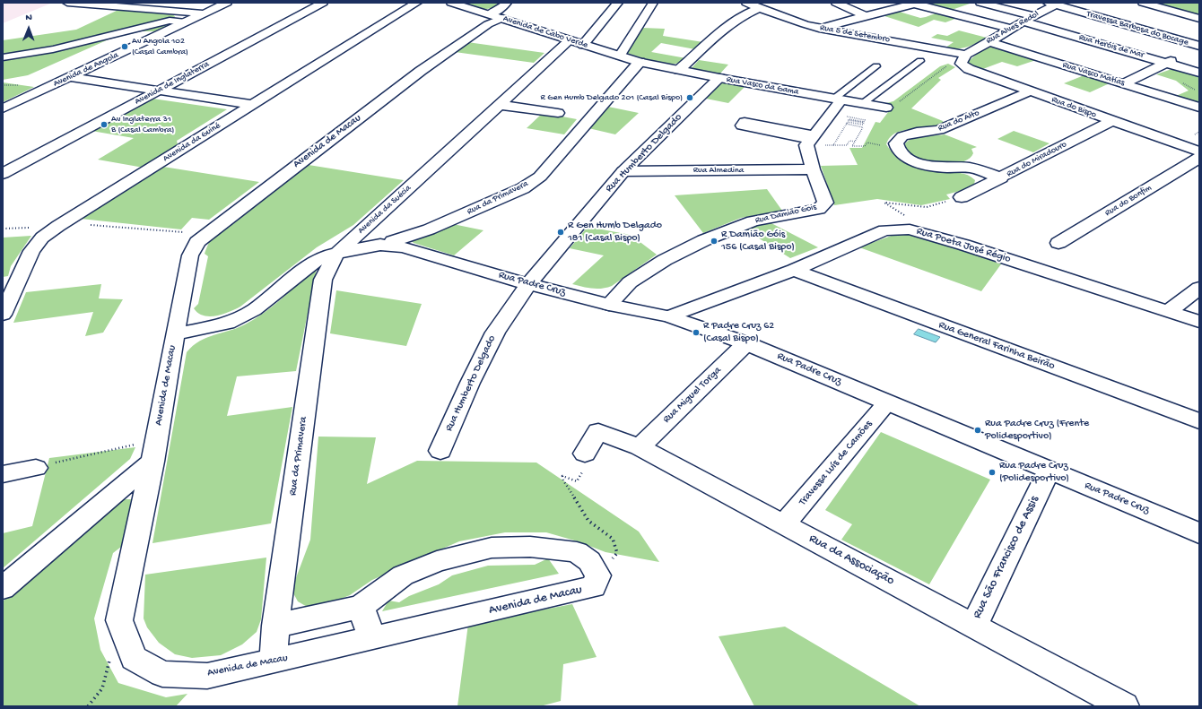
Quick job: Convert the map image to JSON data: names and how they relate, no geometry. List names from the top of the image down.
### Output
{
  "streets": {
    "street": [
      "Rua Alves Redol",
      "Travessa Barbosa do Bocage",
      "Avenida de Cabo Verde",
      "Rua 5 de Setembro",
      "Rua Heróis de Mar",
      "Avenida de Angola",
      "Rua Vasco Matías",
      "Avenida de Inglaterra",
      "Rua Vasco da Gama",
      "Rua do Bispo",
      "Rua do Alto",
      "Avenida de Macau",
      "Avenida da Guiné",
      "Rua Humberto Delgado",
      "Rua do Miradouro",
      "Rua Almedina",
      "Rua da Primavera",
      "Rua do Bonfim",
      "Avenida da Suécia",
      "Rua Damião Gois",
      "Rua Poeta José Régio",
      "Rua Padre Cruz",
      "Rua General Farinha Beirão",
      "Rua Miguel Torga",
      "Travessa Luís de Camões",
      "Rua São Francisco de Assis",
      "Rua da Associação"
    ]
  },
  "crossings": [
    ["Rua Alves Redol", "Travessa Barbosa do Bocage"],
    ["Rua Alves Redol", "Rua 5 de Setembro"],
    ["Rua Alves Redol", "Rua Heróis de Mar"],
    ["Rua Alves Redol", "Rua Vasco Matías"],
    ["Rua Alves Redol", "Rua do Bispo"],
    ["Avenida de Cabo Verde", "Rua Vasco da Gama"],
    ["Avenida de Cabo Verde", "Avenida de Macau"],
    ["Avenida de Cabo Verde", "Rua da Primavera"],
    ["Avenida de Cabo Verde", "Avenida da Suécia"],
    ["Rua 5 de Setembro", "Rua do Bispo"],
    ["Rua Vasco da Gama", "Rua Humberto Delgado"],
    ["Rua Vasco da Gama", "Rua da Primavera"],
    ["Rua do Bispo", "Rua do Alto"],
    ["Rua do Bispo", "Rua do Miradouro"],
    ["Avenida de Macau", "Rua da Primavera"],
    ["Avenida de Macau", "Avenida da Suécia"],
    ["Rua Humberto Delgado", "Rua Almedina"],
    ["Rua Humberto Delgado", "Rua Padre Cruz"],
    ["Rua Almedina", "Rua Damião Gois"],
    ["Rua da Primavera", "Avenida da Suécia"],
    ["Rua da Primavera", "Rua Padre Cruz"],
    ["Rua Damião Gois", "Rua Padre Cruz"],
    ["Rua Poeta José Régio", "Rua Padre Cruz"],
    ["Rua Poeta José Régio", "Rua General Farinha Beirão"],
    ["Rua Padre Cruz", "Rua Miguel Torga"],
    ["Rua Padre Cruz", "Travessa Luís de Camões"],
    ["Rua Padre Cruz", "Rua São Francisco de Assis"],
    ["Rua Miguel Torga", "Rua da Associação"],
    ["Travessa Luís de Camões", "Rua da Associação"],
    ["Rua São Francisco de Assis", "Rua da Associação"]
  ],
  "places": [
    "Av Angola 102 (Casal Cambra)",
    "R Gen Humb Delgado 201 (Casal Bispo)",
    "Av Inglaterra 31 B (Casal Cambra)",
    "R Gen Humb Delgado 181 (Casal Bispo)",
    "R Damião Góis 156 (Casal Bispo)",
    "R Padre Cruz 62 (Casal Bispo)",
    "Rua Padre Cruz (Frente Polidesportivo)",
    "Rua Padre Cruz (Polidesportivo)"
  ],
  "north": "top"
}
